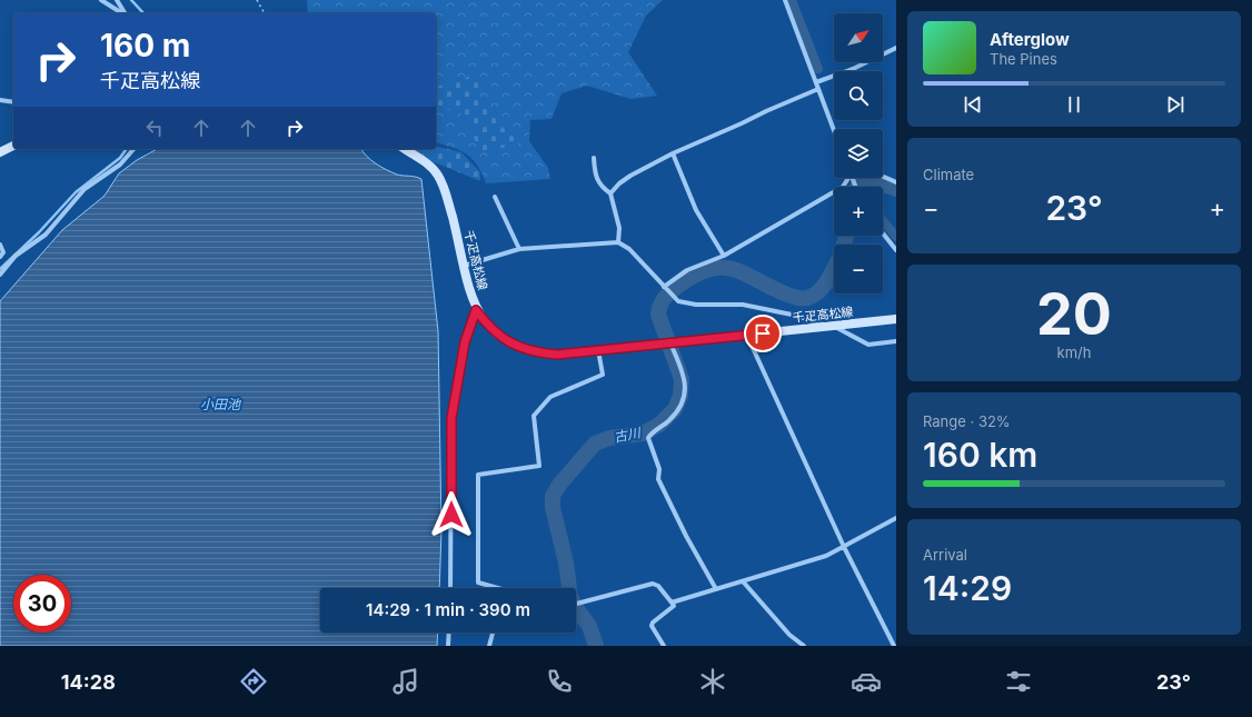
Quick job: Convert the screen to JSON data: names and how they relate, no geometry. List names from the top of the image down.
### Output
{
  "streets": {
    "main road": ["千疋高松線"]
  },
  "water": ["小田池", "古川"],
  "north": "top right",
  "page": {
    "map_buttons": ["+", "−"],
    "turn": ["160 m", "千疋高松線"],
    "song": ["Afterglow", "The Pines"],
    "tile": [
      "Climate",
      ["20", "km/h"],
      ["Range · 32%", "160 km"],
      ["Arrival", "14:29"]
    ],
    "heat": ["−", "23°", "+"],
    "limit": "30",
    "trip": "14:29 · 1 min · 390 m",
    "tabs": ["14:28", "23°"]
  }
}
